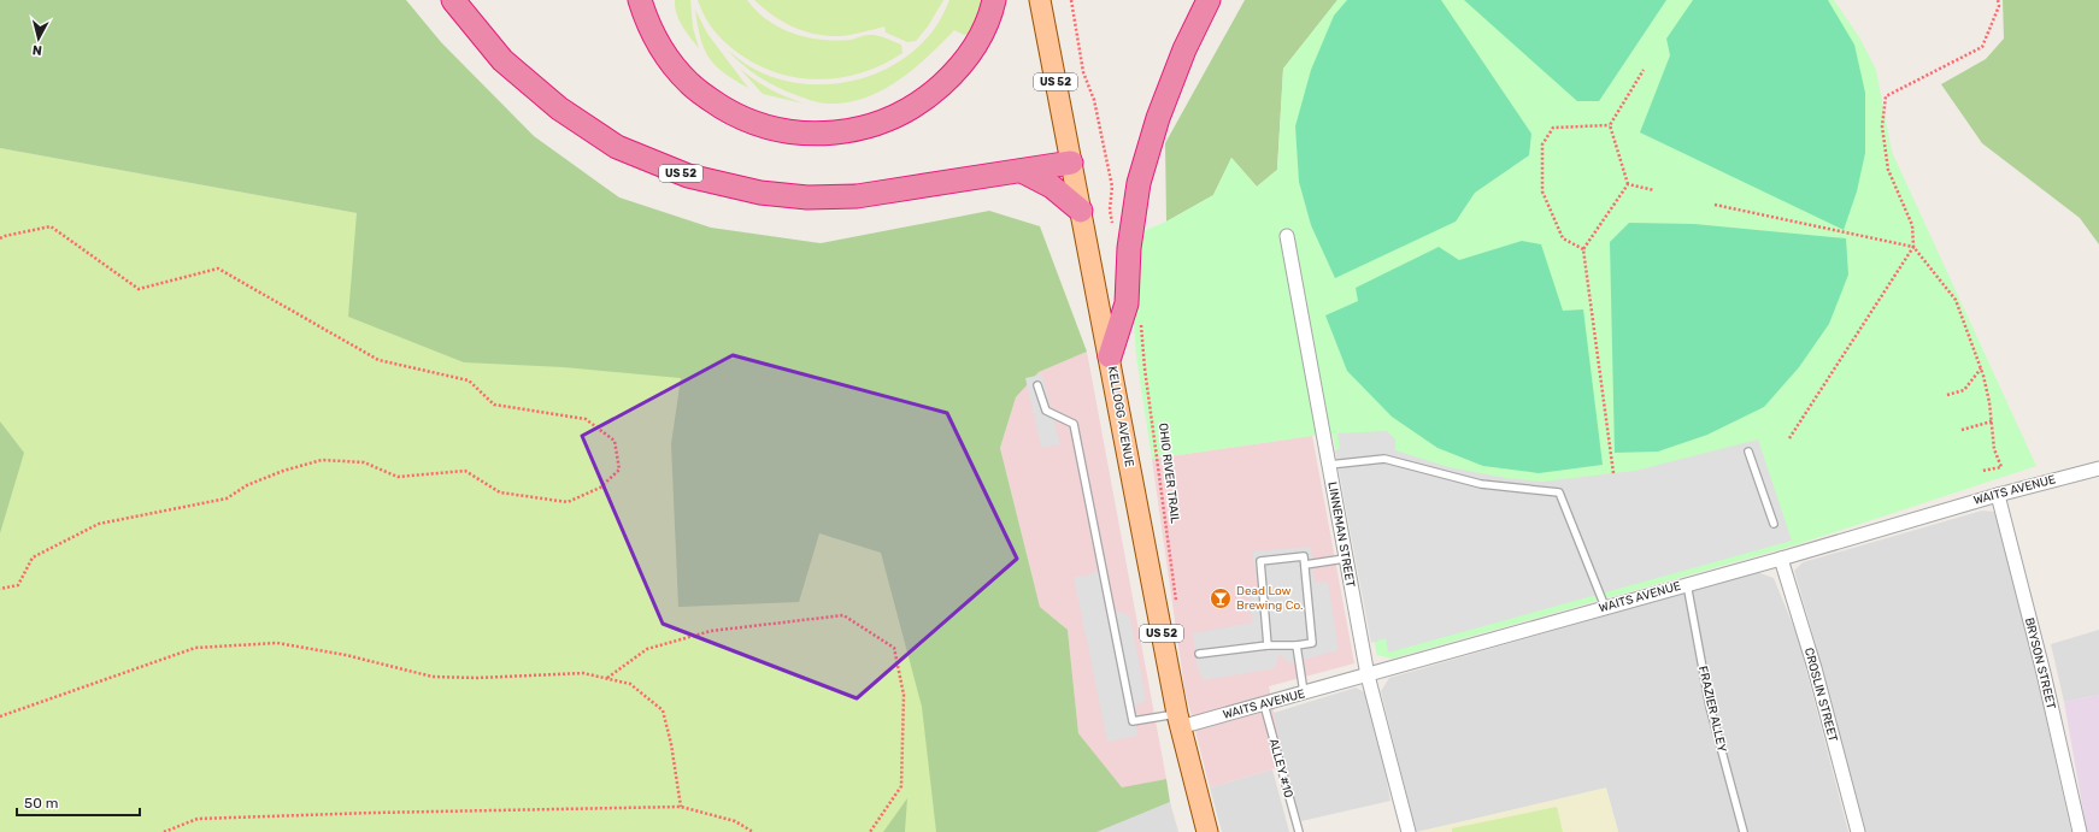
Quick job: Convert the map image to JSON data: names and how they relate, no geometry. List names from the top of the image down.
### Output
{
  "streets": {
    "highway": ["US 52"],
    "main road": ["KELLOGG AVENUE"],
    "street": [
      "WAITS AVENUE",
      "LINNEMAN STREET",
      "BRYSON STREET",
      "CROSLIN STREET"
    ],
    "lane": ["FRAZIER ALLEY", "ALLEY #10"],
    "path": ["OHIO RIVER TRAIL"]
  },
  "crossings": [
    ["US 52", "KELLOGG AVENUE"],
    ["KELLOGG AVENUE", "WAITS AVENUE"],
    ["WAITS AVENUE", "LINNEMAN STREET"],
    ["WAITS AVENUE", "BRYSON STREET"],
    ["WAITS AVENUE", "CROSLIN STREET"],
    ["WAITS AVENUE", "FRAZIER ALLEY"],
    ["WAITS AVENUE", "ALLEY #10"]
  ],
  "places": {
    "bar": ["Dead Low Brewing Co."]
  },
  "scale_bar": "50 m",
  "north": "bottom"
}
